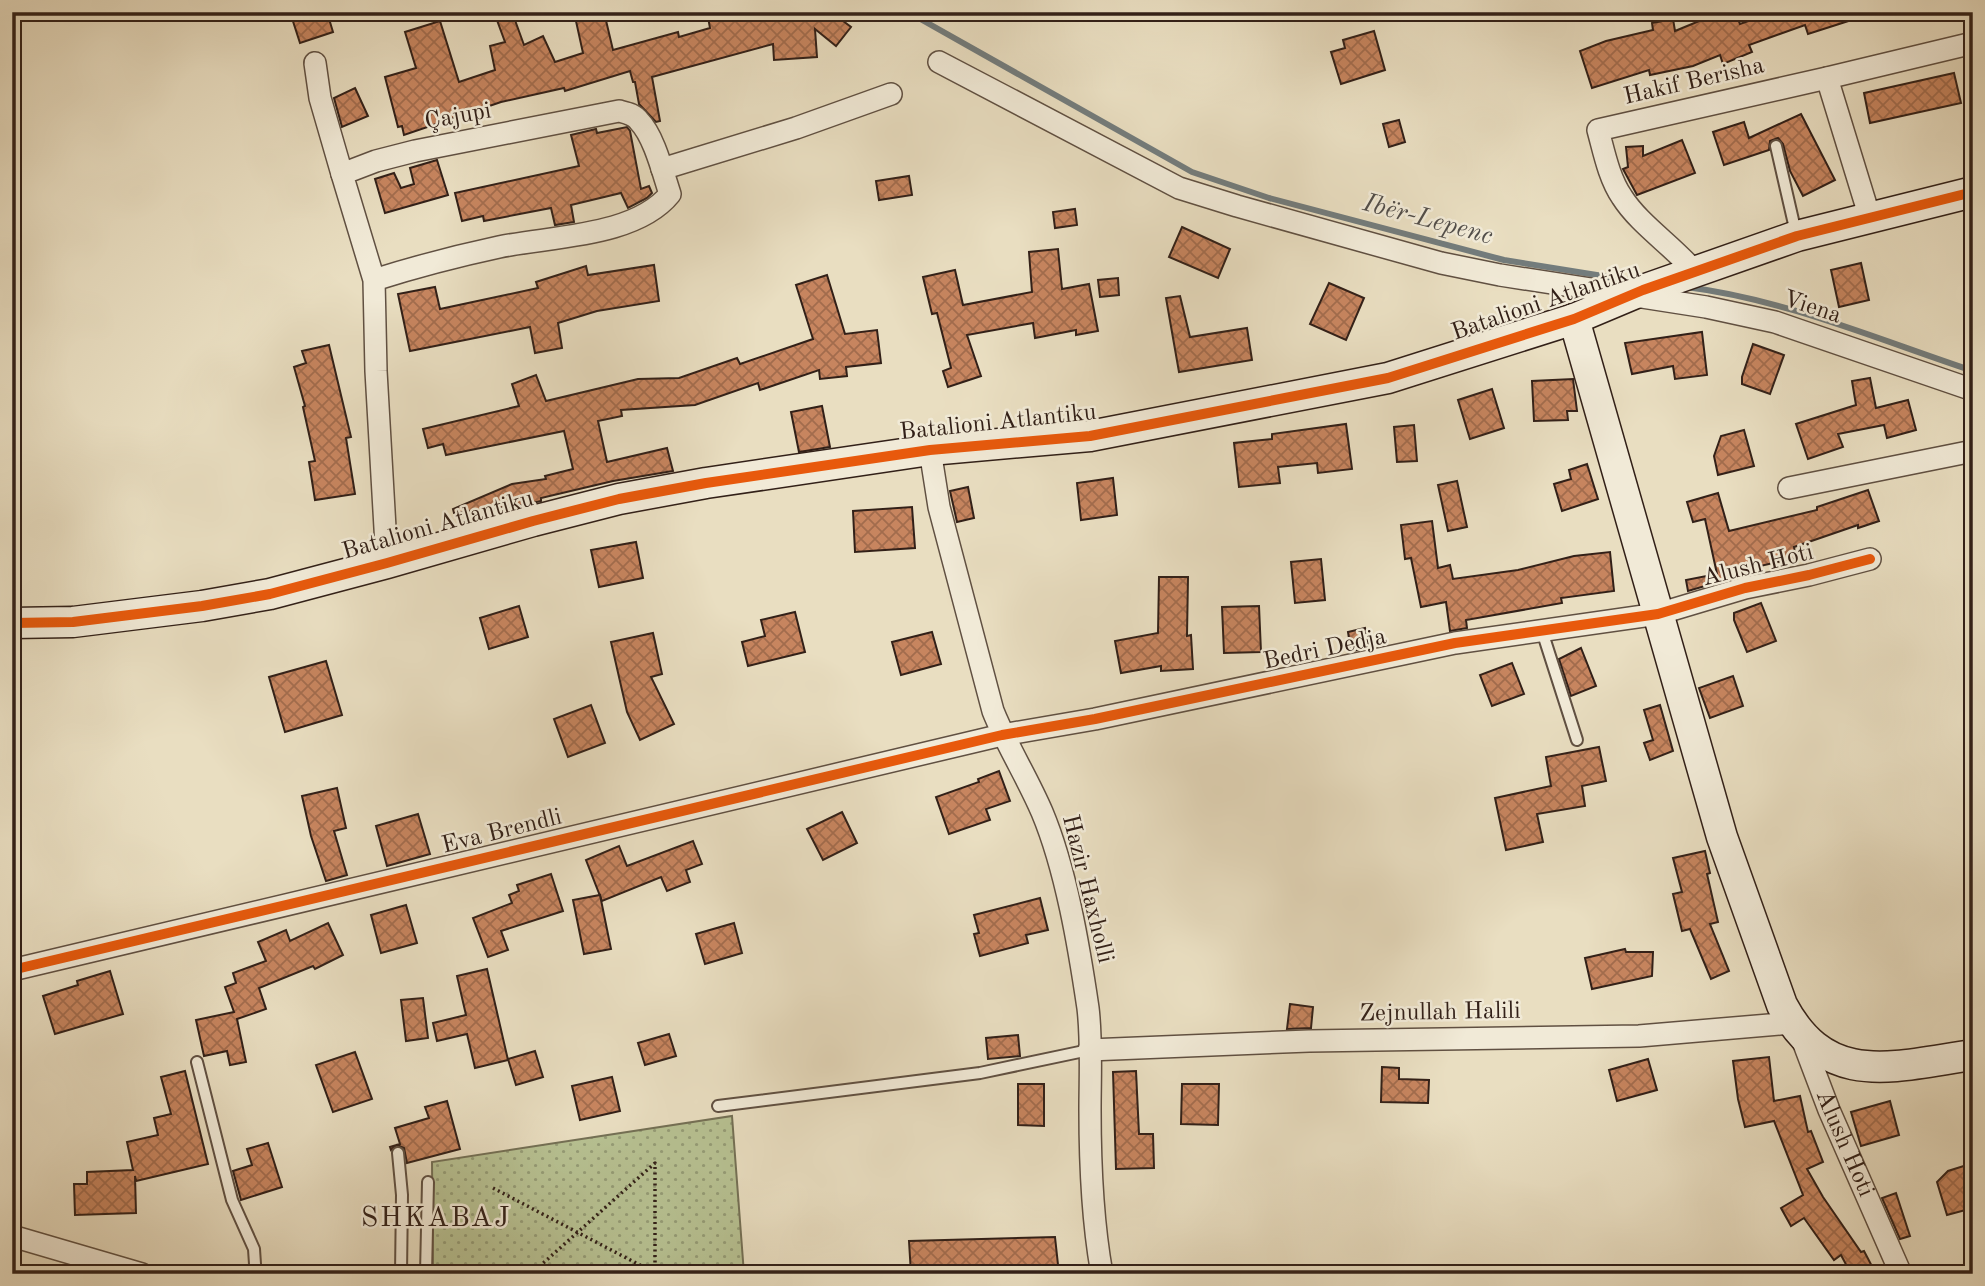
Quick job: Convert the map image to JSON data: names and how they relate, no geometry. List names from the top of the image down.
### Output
{
  "streets": {
    "street": [
      "Hakif Berisha",
      "Çajupi",
      "Batalioni Atlantiku",
      "Viena",
      "Alush Hoti",
      "Bedri Dedja",
      "Eva Brendli",
      "Hazir Haxholli",
      "Zejnullah Halili"
    ]
  },
  "crossings": [
    ["Hakif Berisha", "Batalioni Atlantiku"],
    ["Batalioni Atlantiku", "Viena"],
    ["Batalioni Atlantiku", "Alush Hoti"],
    ["Batalioni Atlantiku", "Hazir Haxholli"],
    ["Alush Hoti", "Bedri Dedja"],
    ["Alush Hoti", "Zejnullah Halili"],
    ["Bedri Dedja", "Eva Brendli"],
    ["Bedri Dedja", "Hazir Haxholli"],
    ["Eva Brendli", "Hazir Haxholli"],
    ["Hazir Haxholli", "Zejnullah Halili"]
  ],
  "districts": ["SHKABAJ"],
  "water": ["Ibër-Lepenc"]
}
